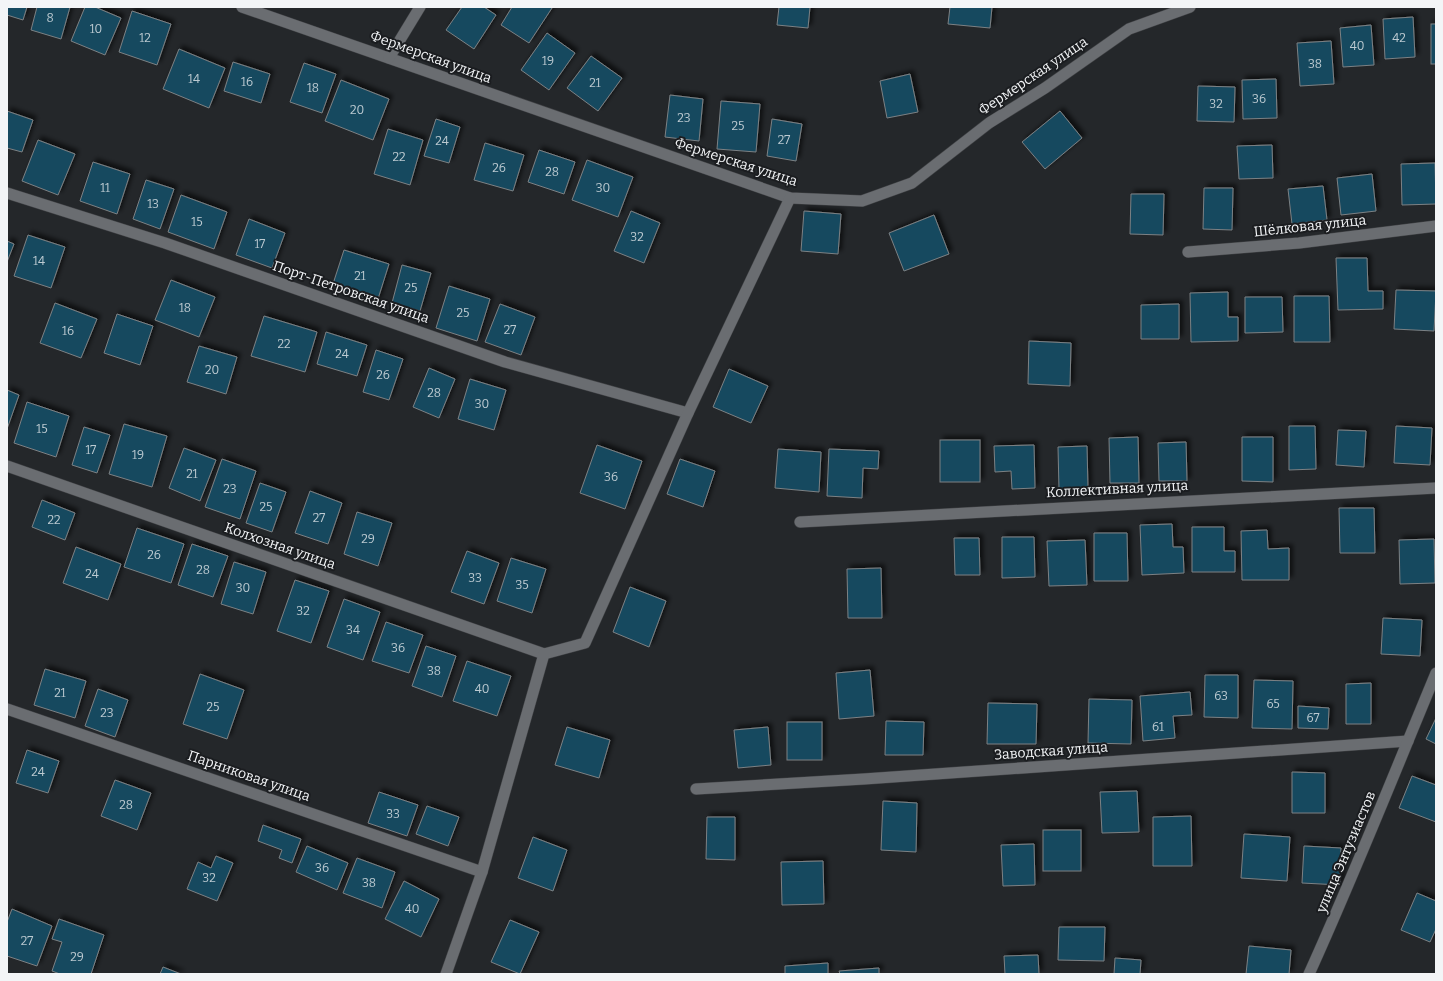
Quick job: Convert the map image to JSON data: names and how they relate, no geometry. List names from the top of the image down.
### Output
{
  "streets": {
    "street": [
      "Фермерская улица",
      "Шёлковая улица",
      "Порт-Петровская улица",
      "Коллективная улица",
      "Колхозная улица",
      "Заводская улица",
      "Парниковая улица",
      "улица Энтузиастов"
    ]
  },
  "crossings": [
    ["Заводская улица", "улица Энтузиастов"]
  ],
  "house_numbers": [
    "8",
    "10",
    "12",
    "42",
    "40",
    "19",
    "38",
    "14",
    "16",
    "21",
    "18",
    "36",
    "32",
    "20",
    "23",
    "25",
    "27",
    "24",
    "22",
    "26",
    "28",
    "11",
    "30",
    "13",
    "15",
    "32",
    "17",
    "14",
    "21",
    "25",
    "18",
    "25",
    "27",
    "16",
    "22",
    "24",
    "20",
    "26",
    "28",
    "30",
    "15",
    "17",
    "19",
    "21",
    "36",
    "23",
    "25",
    "27",
    "22",
    "29",
    "26",
    "28",
    "24",
    "33",
    "35",
    "30",
    "32",
    "34",
    "36",
    "38",
    "40",
    "21",
    "63",
    "65",
    "25",
    "23",
    "67",
    "61",
    "24",
    "28",
    "33",
    "36",
    "32",
    "38",
    "40",
    "27",
    "29"
  ]
}
